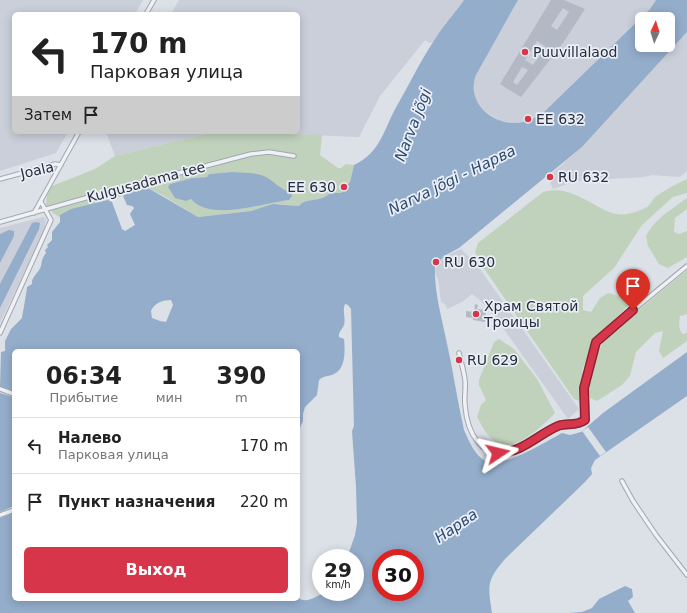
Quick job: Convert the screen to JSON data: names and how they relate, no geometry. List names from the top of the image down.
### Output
{
  "streets": {
    "street": ["Joala", "Kulgusadama tee"]
  },
  "water": ["Narva jõgi", "Narva jõgi - Нарва", "Нарва"],
  "places": [
    "Puuvillalaod",
    "EE 632",
    "RU 632",
    "EE 630",
    "RU 630",
    "Храм Святой Троицы",
    "RU 629"
  ],
  "north": "top",
  "page": {
    "turn": ["170 m", "Парковая улица"],
    "then": "Затем",
    "eta": [
      "06:34",
      "Прибытие",
      "1",
      "мин",
      "390",
      "m"
    ],
    "list": [
      {
        "name": "Налево",
        "note": "Парковая улица",
        "value": "170 m"
      },
      {
        "name": "Пункт назначения",
        "value": "220 m"
      }
    ],
    "buttons": "Выход",
    "speed": "29 km/h",
    "limit": "30"
  }
}
